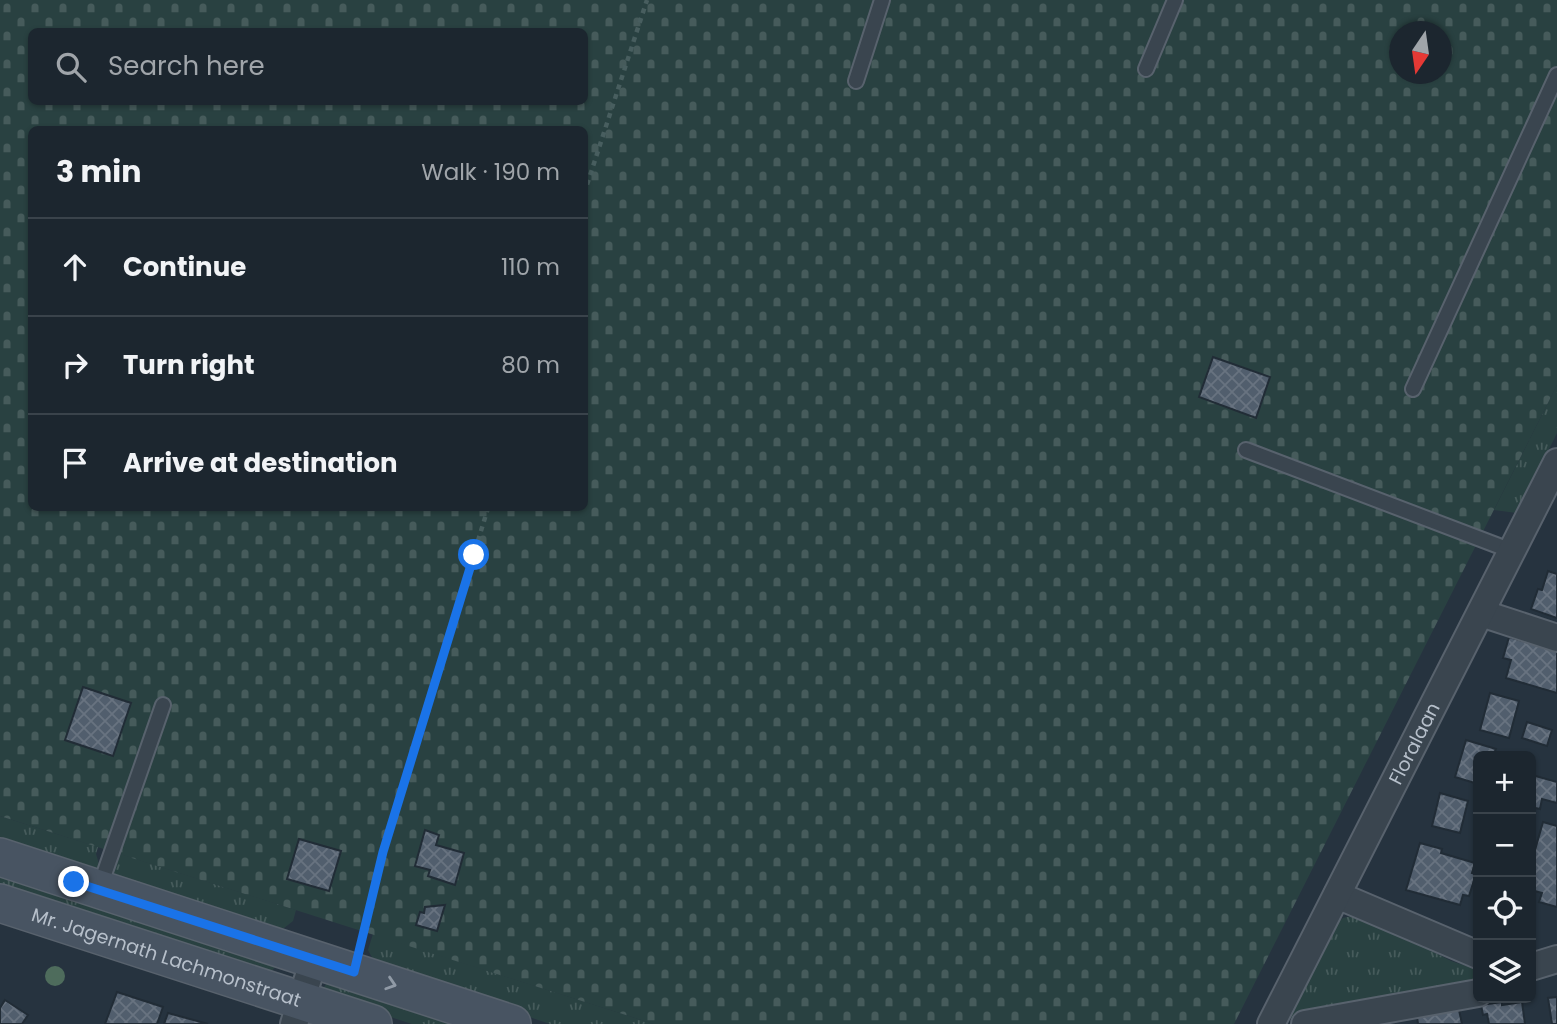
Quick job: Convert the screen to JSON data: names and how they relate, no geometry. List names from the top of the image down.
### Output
{
  "streets": {
    "main road": ["Mr. Jagernath Lachmonstraat"],
    "street": ["Floralaan"]
  },
  "north": "bottom",
  "page": {
    "search": "Search here",
    "heading": ["3 min", "Walk · 190 m"],
    "list": [
      ["Continue", "110 m"],
      ["Turn right", "80 m"],
      "Arrive at destination"
    ],
    "map_buttons": ["+", "−"]
  }
}
